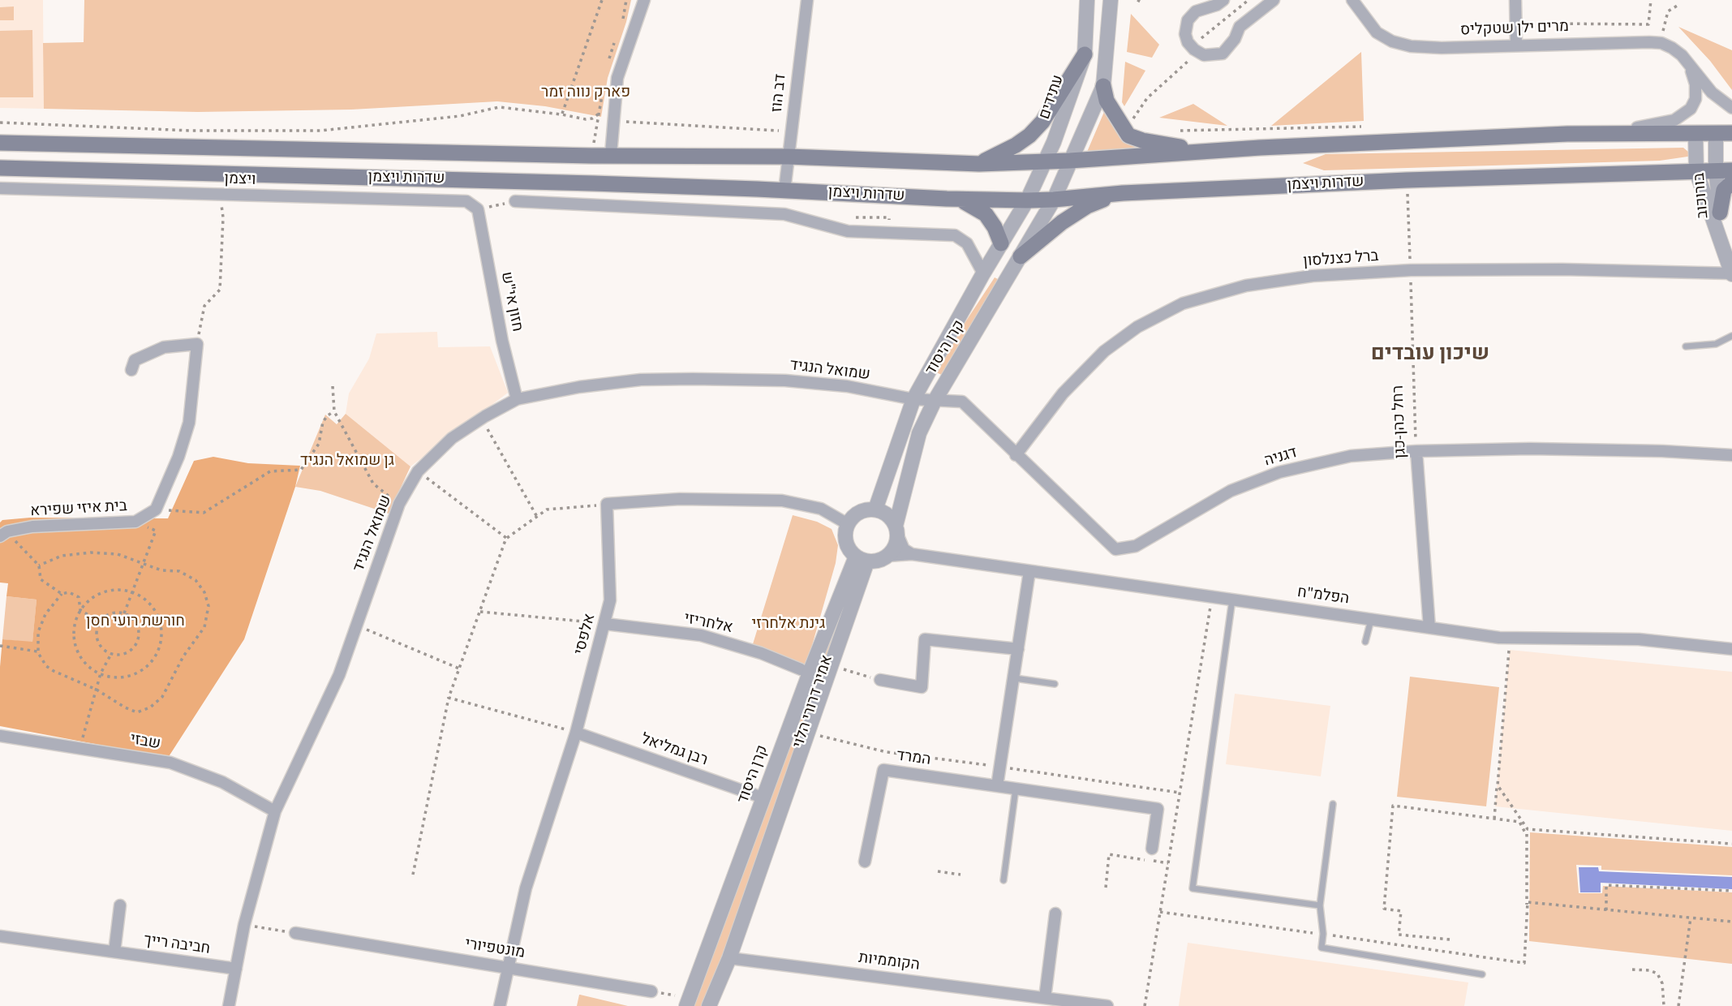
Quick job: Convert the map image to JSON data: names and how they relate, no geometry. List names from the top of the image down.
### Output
{
  "streets": {
    "main road": ["שדרות ויצמן"],
    "street": [
      "מרים ילן שטקליס",
      "דב הוז",
      "עתידים",
      "ויצמן",
      "בורוכוב",
      "ברל כצנלסון",
      "חזון אי\"ש",
      "קרן היסוד",
      "שמואל הנגיד",
      "רחל כהן-כגן",
      "דגניה",
      "בית איזי שפירא",
      "הפלמ\"ח",
      "אלחריזי",
      "אלפסי",
      "שבזי",
      "רבן גמליאל",
      "המרד",
      "חביבה רייך",
      "מונטפיורי",
      "הקוממיות"
    ]
  },
  "crossings": [
    ["דב הוז", "שדרות ויצמן"],
    ["עתידים", "שדרות ויצמן"],
    ["עתידים", "קרן היסוד"],
    ["שדרות ויצמן", "בורוכוב"],
    ["שדרות ויצמן", "קרן היסוד"],
    ["שדרות ויצמן", "רחל כהן-כגן"],
    ["ויצמן", "חזון אי\"ש"],
    ["בורוכוב", "ברל כצנלסון"],
    ["ברל כצנלסון", "רחל כהן-כגן"],
    ["ברל כצנלסון", "דגניה"],
    ["חזון אי\"ש", "שמואל הנגיד"],
    ["קרן היסוד", "שמואל הנגיד"],
    ["קרן היסוד", "דגניה"],
    ["קרן היסוד", "הפלמ\"ח"],
    ["קרן היסוד", "רבן גמליאל"],
    ["שמואל הנגיד", "דגניה"],
    ["שמואל הנגיד", "שבזי"],
    ["שמואל הנגיד", "חביבה רייך"],
    ["רחל כהן-כגן", "דגניה"],
    ["רחל כהן-כגן", "הפלמ\"ח"],
    ["אלחריזי", "אלפסי"],
    ["אלפסי", "רבן גמליאל"],
    ["אלפסי", "מונטפיורי"]
  ],
  "districts": ["שיכון עובדים"],
  "parks": [
    "פארק נווה זמר",
    "גן שמואל הנגיד",
    "חורשת רועי חסן",
    "גינת אלחרזי"
  ]
}
